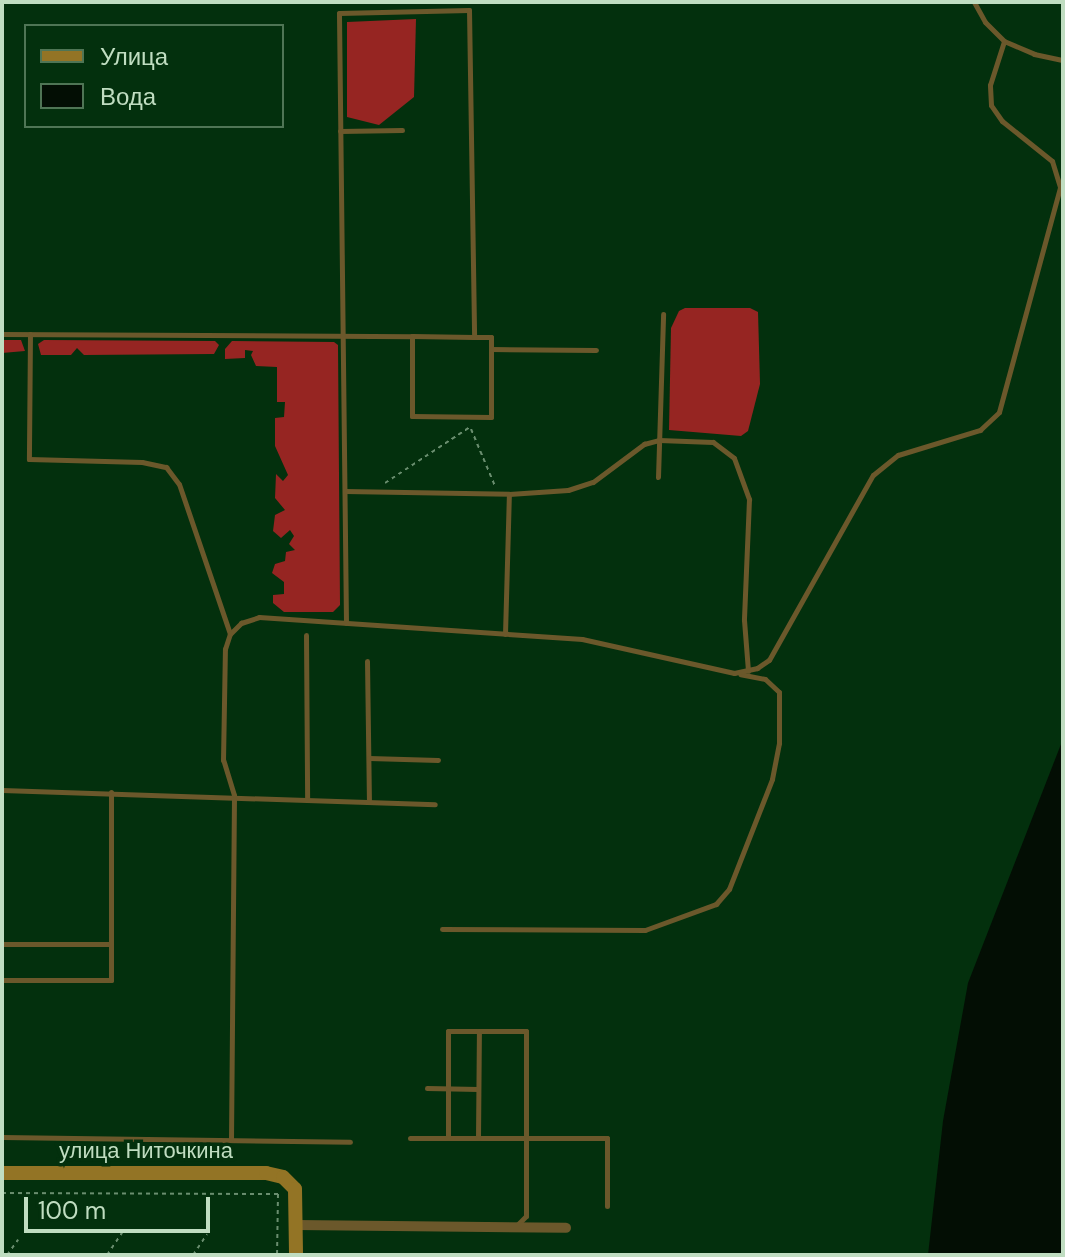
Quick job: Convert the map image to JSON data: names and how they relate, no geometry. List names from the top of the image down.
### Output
{
  "streets": {
    "street": ["улица Ниточкина"]
  },
  "legend": ["Улица", "Вода"],
  "scale_bar": "100 m"
}
